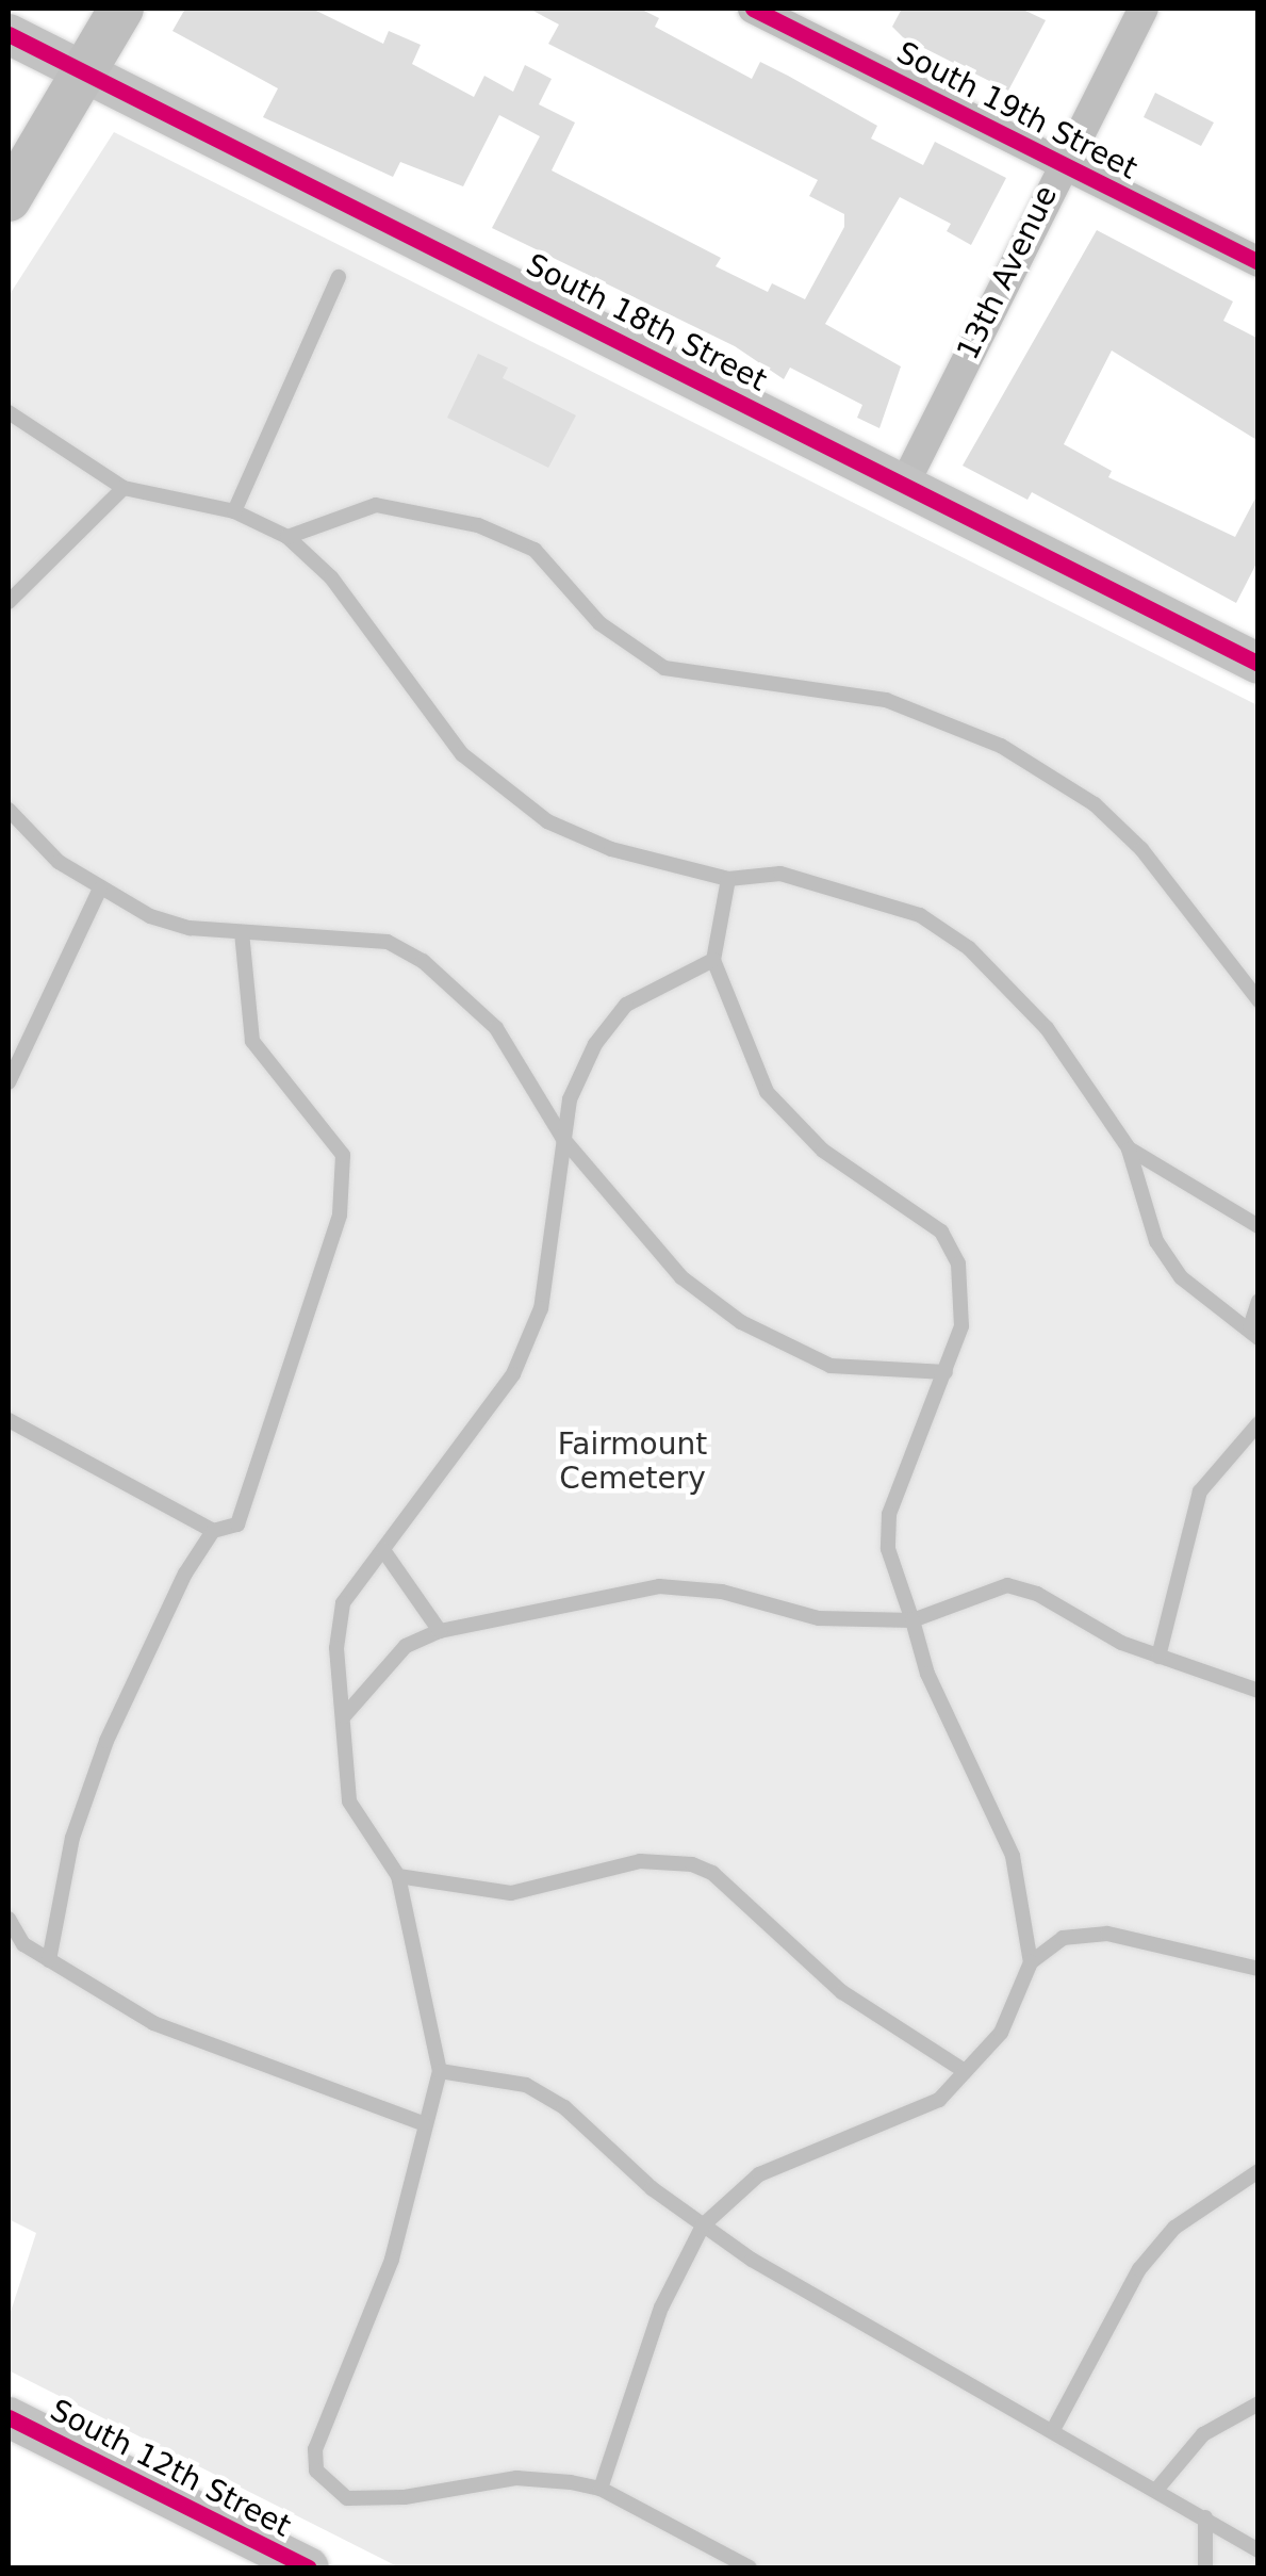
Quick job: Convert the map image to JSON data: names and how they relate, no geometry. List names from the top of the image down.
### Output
{
  "streets": {
    "street": [
      "South 19th Street",
      "13th Avenue",
      "South 18th Street",
      "South 12th Street"
    ]
  },
  "crossings": [
    ["South 19th Street", "13th Avenue"],
    ["13th Avenue", "South 18th Street"]
  ],
  "parks": ["Fairmount Cemetery"]
}
